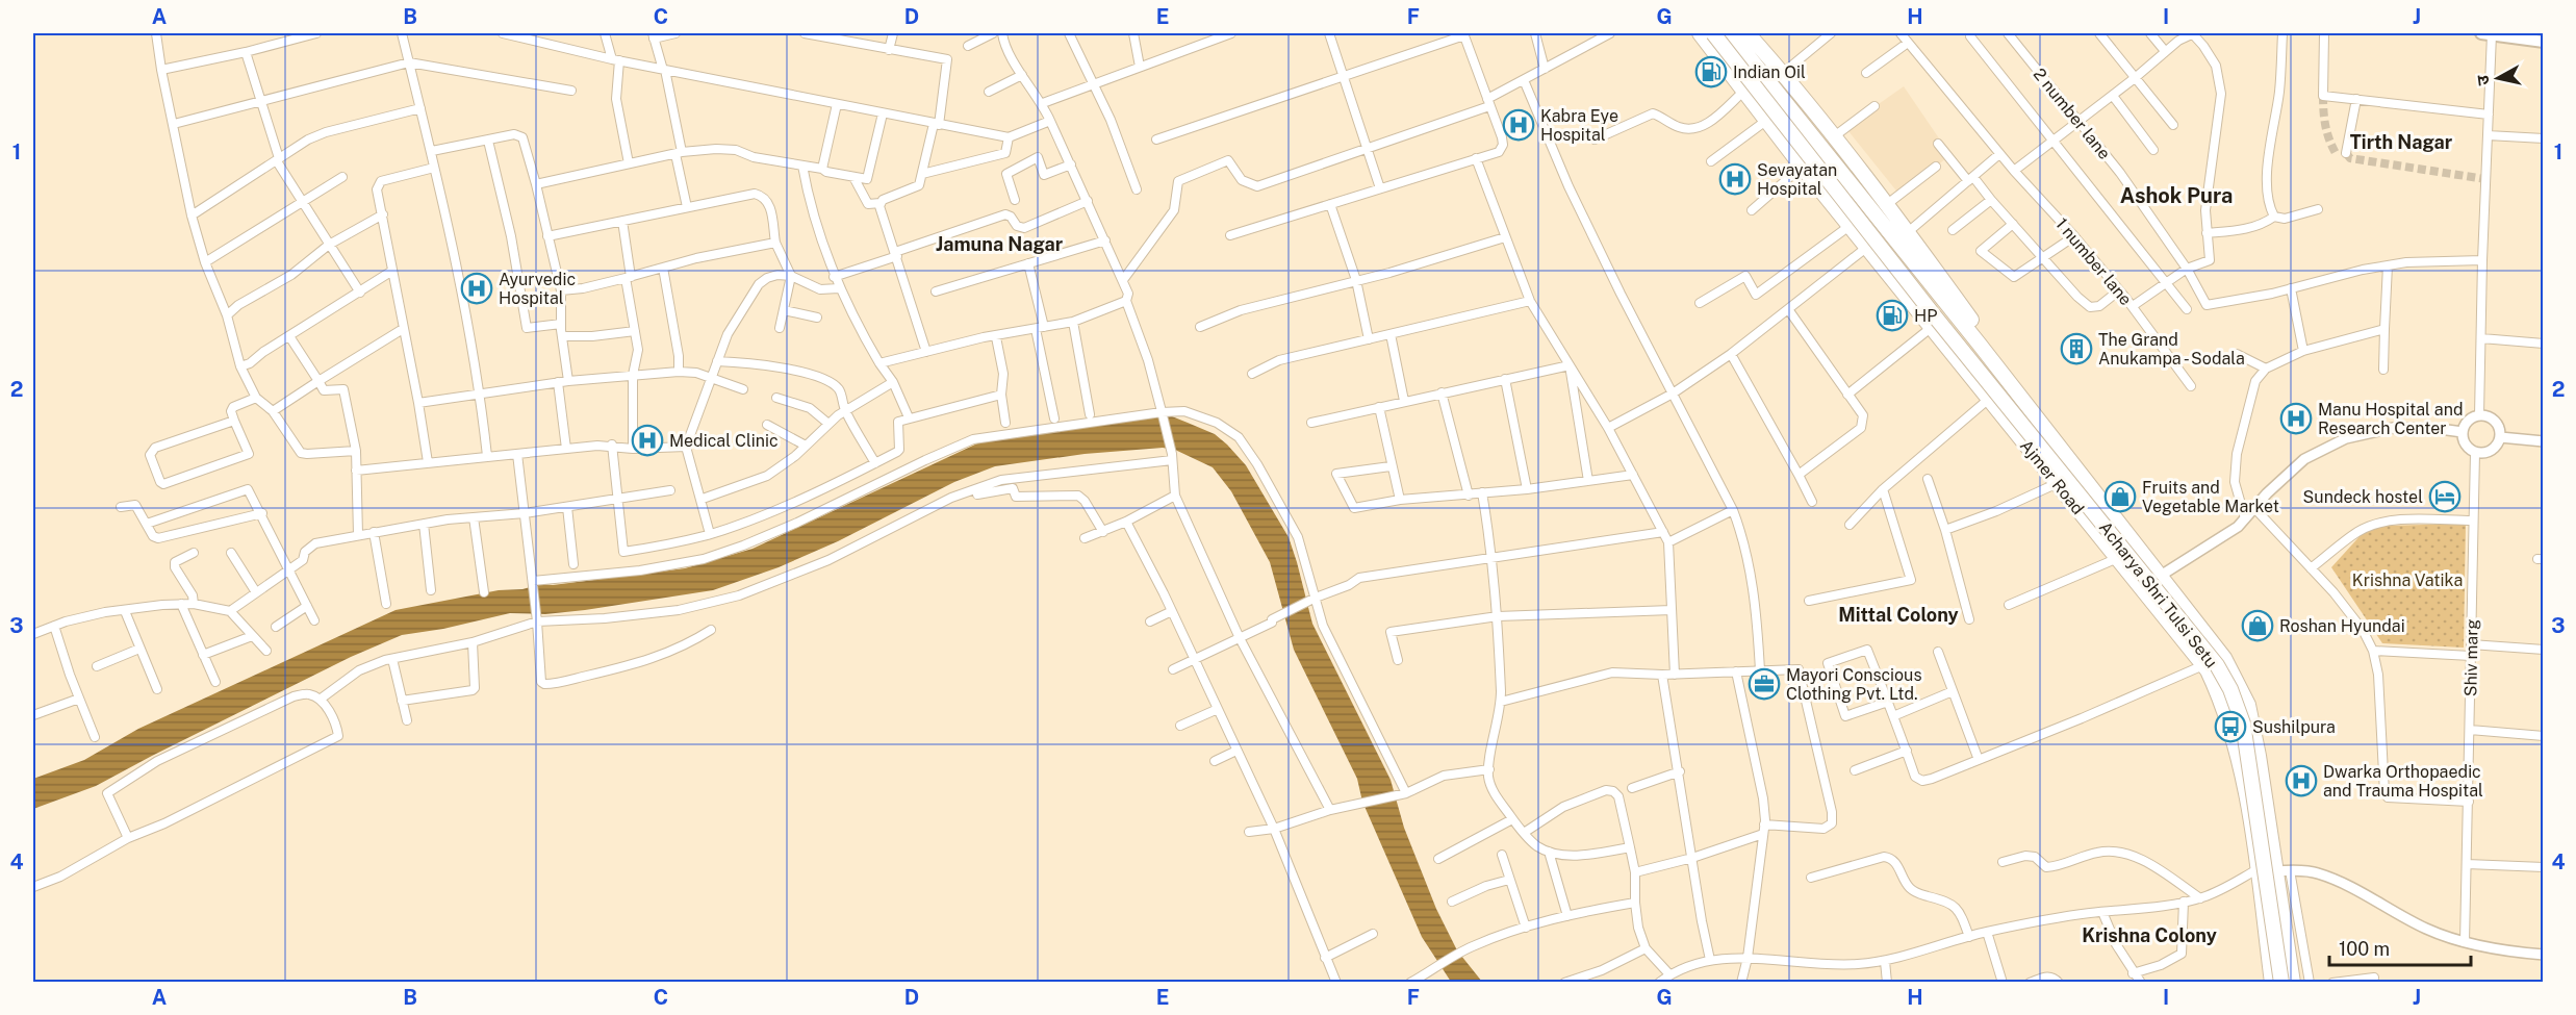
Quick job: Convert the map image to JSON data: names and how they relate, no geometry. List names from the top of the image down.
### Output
{
  "streets": {
    "highway": ["Ajmer Road", "Acharya Shri Tulsi Setu"],
    "street": ["2 number lane", "1 number lane", "Shiv marg"]
  },
  "districts": [
    "Tirth Nagar",
    "Ashok Pura",
    "Jamuna Nagar",
    "Mittal Colony",
    "Krishna Colony"
  ],
  "parks": ["Krishna Vatika"],
  "places": {
    "fuel station": ["Indian Oil", "HP"],
    "hospital": [
      "Kabra Eye Hospital",
      "Sevayatan Hospital",
      "Ayurvedic Hospital",
      "Manu Hospital and Research Center",
      "Medical Clinic",
      "Dwarka Orthopaedic and Trauma Hospital"
    ],
    "building": ["The Grand Anukampa - Sodala"],
    "shop": ["Fruits and Vegetable Market", "Roshan Hyundai"],
    "hotel": ["Sundeck hostel"],
    "office": ["Mayori Conscious Clothing Pvt. Ltd."],
    "bus stop": ["Sushilpura"]
  },
  "scale_bar": "100 m",
  "north": "left",
  "grid": {
    "columns": [
      "A",
      "B",
      "C",
      "D",
      "E",
      "F",
      "G",
      "H",
      "I",
      "J"
    ],
    "rows": [
      "1",
      "2",
      "3",
      "4"
    ]
  }
}
